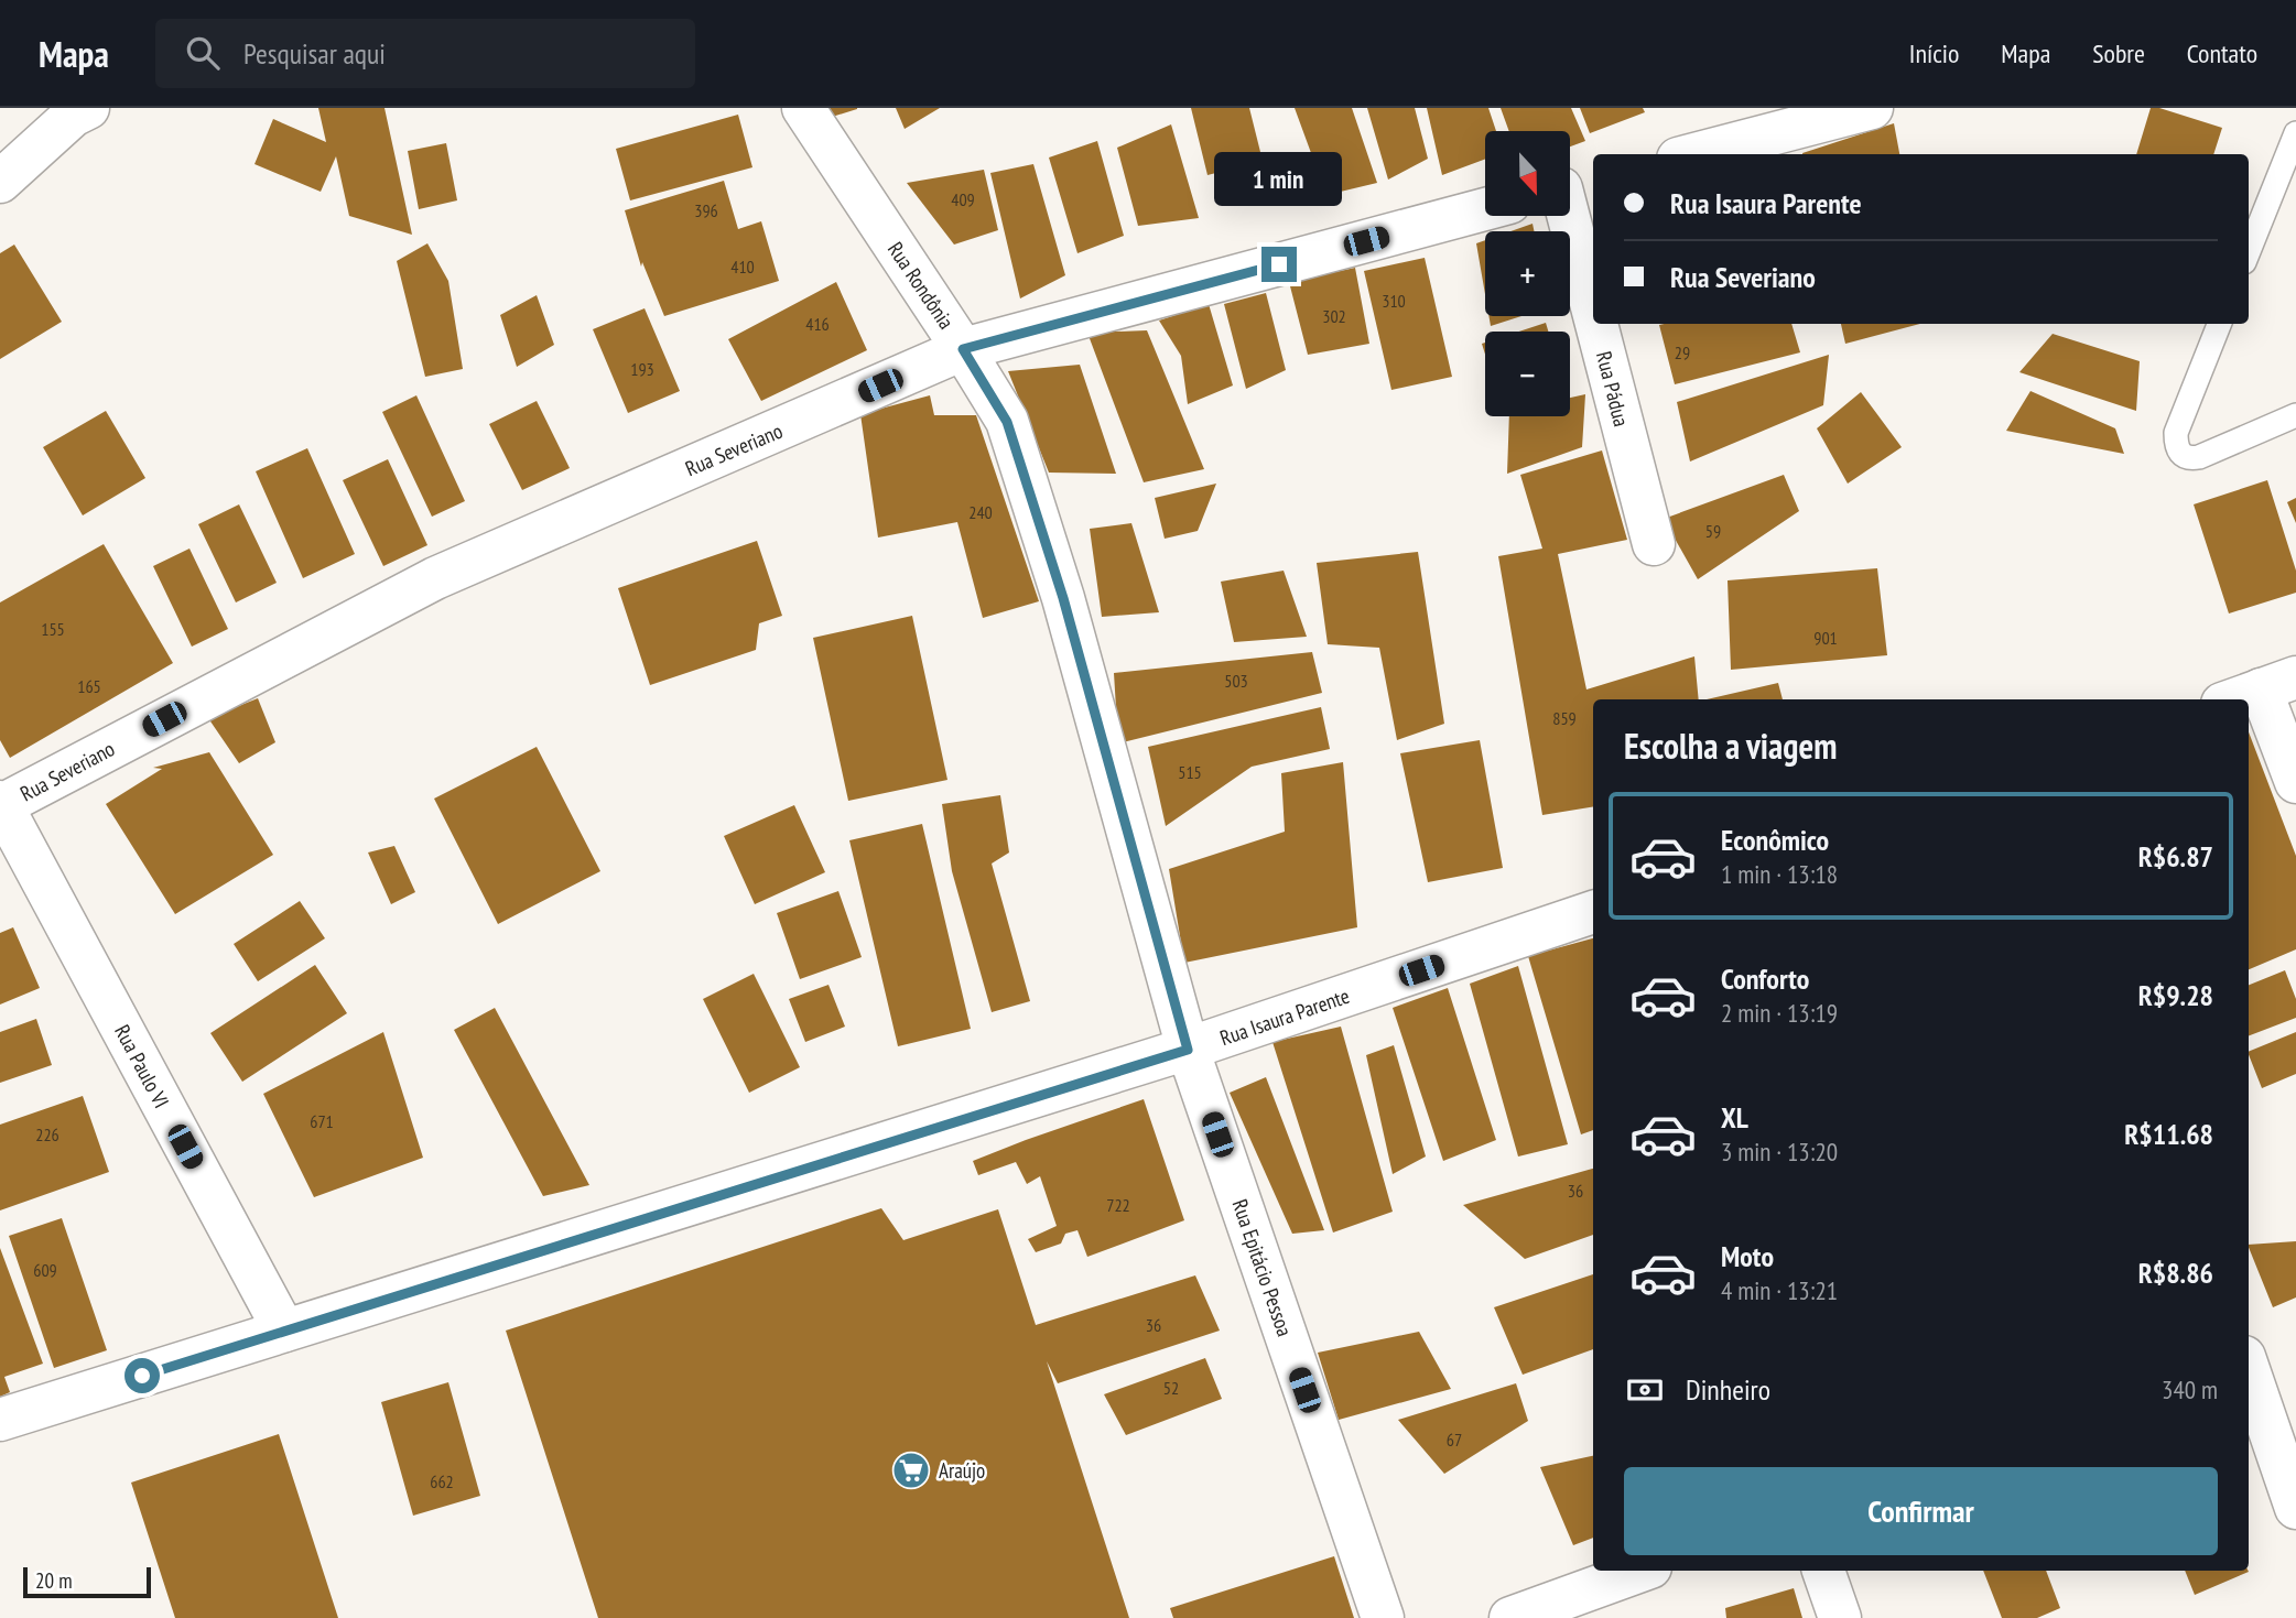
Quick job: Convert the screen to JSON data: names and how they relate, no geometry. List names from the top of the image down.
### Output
{
  "streets": {
    "street": [
      "Rua Rondônia",
      "Rua Pádua",
      "Rua Severiano",
      "Rua Isaura Parente",
      "Rua Paulo VI",
      "Rua Epitácio Pessoa"
    ]
  },
  "crossings": [
    ["Rua Rondônia", "Rua Severiano"],
    ["Rua Rondônia", "Rua Isaura Parente"],
    ["Rua Rondônia", "Rua Epitácio Pessoa"],
    ["Rua Severiano", "Rua Paulo VI"],
    ["Rua Isaura Parente", "Rua Paulo VI"],
    ["Rua Isaura Parente", "Rua Epitácio Pessoa"]
  ],
  "places": {
    "supermarket": ["Araújo"]
  },
  "house_numbers": [
    "409",
    "396",
    "410",
    "310",
    "302",
    "416",
    "29",
    "193",
    "240",
    "59",
    "155",
    "901",
    "503",
    "165",
    "859",
    "515",
    "671",
    "226",
    "36",
    "722",
    "609",
    "36",
    "52",
    "67",
    "662"
  ],
  "scale_bar": "20 m",
  "north": "bottom",
  "page": {
    "header": "Mapa",
    "search": "Pesquisar aqui",
    "nav": [
      "Início",
      "Mapa",
      "Sobre",
      "Contato"
    ],
    "map_buttons": ["+", "−"],
    "bubble": "1 min",
    "banner": ["Rua Isaura Parente", "Rua Severiano"],
    "heading": "Escolha a viagem",
    "list": [
      {
        "name": "Econômico",
        "note": "1 min · 13:18",
        "value": "R$6.87"
      },
      {
        "name": "Conforto",
        "note": "2 min · 13:19",
        "value": "R$9.28"
      },
      {
        "name": "XL",
        "note": "3 min · 13:20",
        "value": "R$11.68"
      },
      {
        "name": "Moto",
        "note": "4 min · 13:21",
        "value": "R$8.86"
      }
    ],
    "pay": ["Dinheiro", "340 m"],
    "buttons": "Confirmar",
    "scale": "20 m"
  }
}
